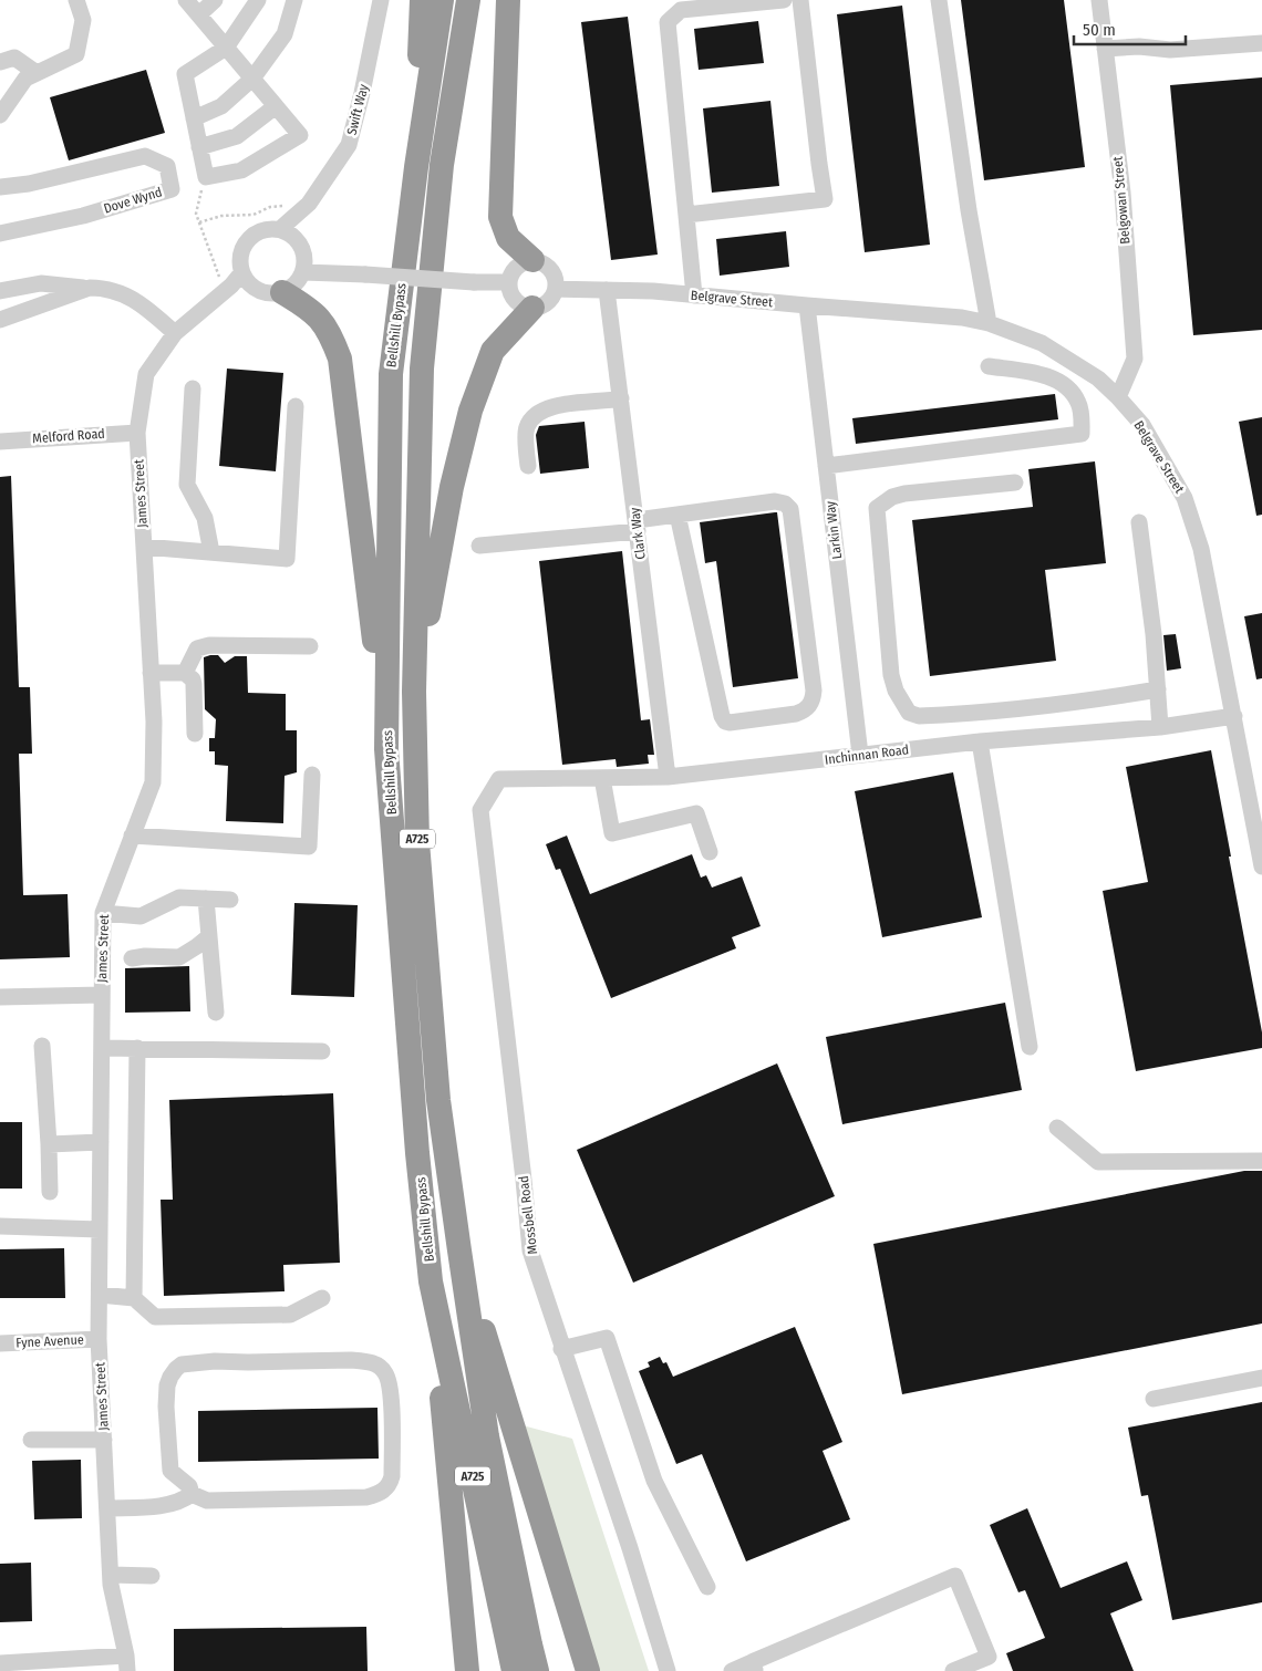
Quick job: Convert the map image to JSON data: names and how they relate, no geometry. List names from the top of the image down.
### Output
{
  "streets": {
    "highway": ["Bellshill Bypass", "A725"],
    "street": [
      "Swift Way",
      "Dove Wynd",
      "Belgowan Street",
      "Belgrave Street",
      "Melford Road",
      "James Street",
      "Larkin Way",
      "Clark Way",
      "Inchinnan Road",
      "Mossbell Road",
      "Fyne Avenue"
    ]
  },
  "crossings": [
    ["Swift Way", "James Street"],
    ["Belgowan Street", "Belgrave Street"],
    ["Belgrave Street", "Larkin Way"],
    ["Belgrave Street", "Clark Way"],
    ["Belgrave Street", "Inchinnan Road"],
    ["Bellshill Bypass", "A725"],
    ["Melford Road", "James Street"],
    ["James Street", "Fyne Avenue"],
    ["Larkin Way", "Inchinnan Road"],
    ["Clark Way", "Inchinnan Road"],
    ["Inchinnan Road", "Mossbell Road"]
  ],
  "scale_bar": "50 m"
}
